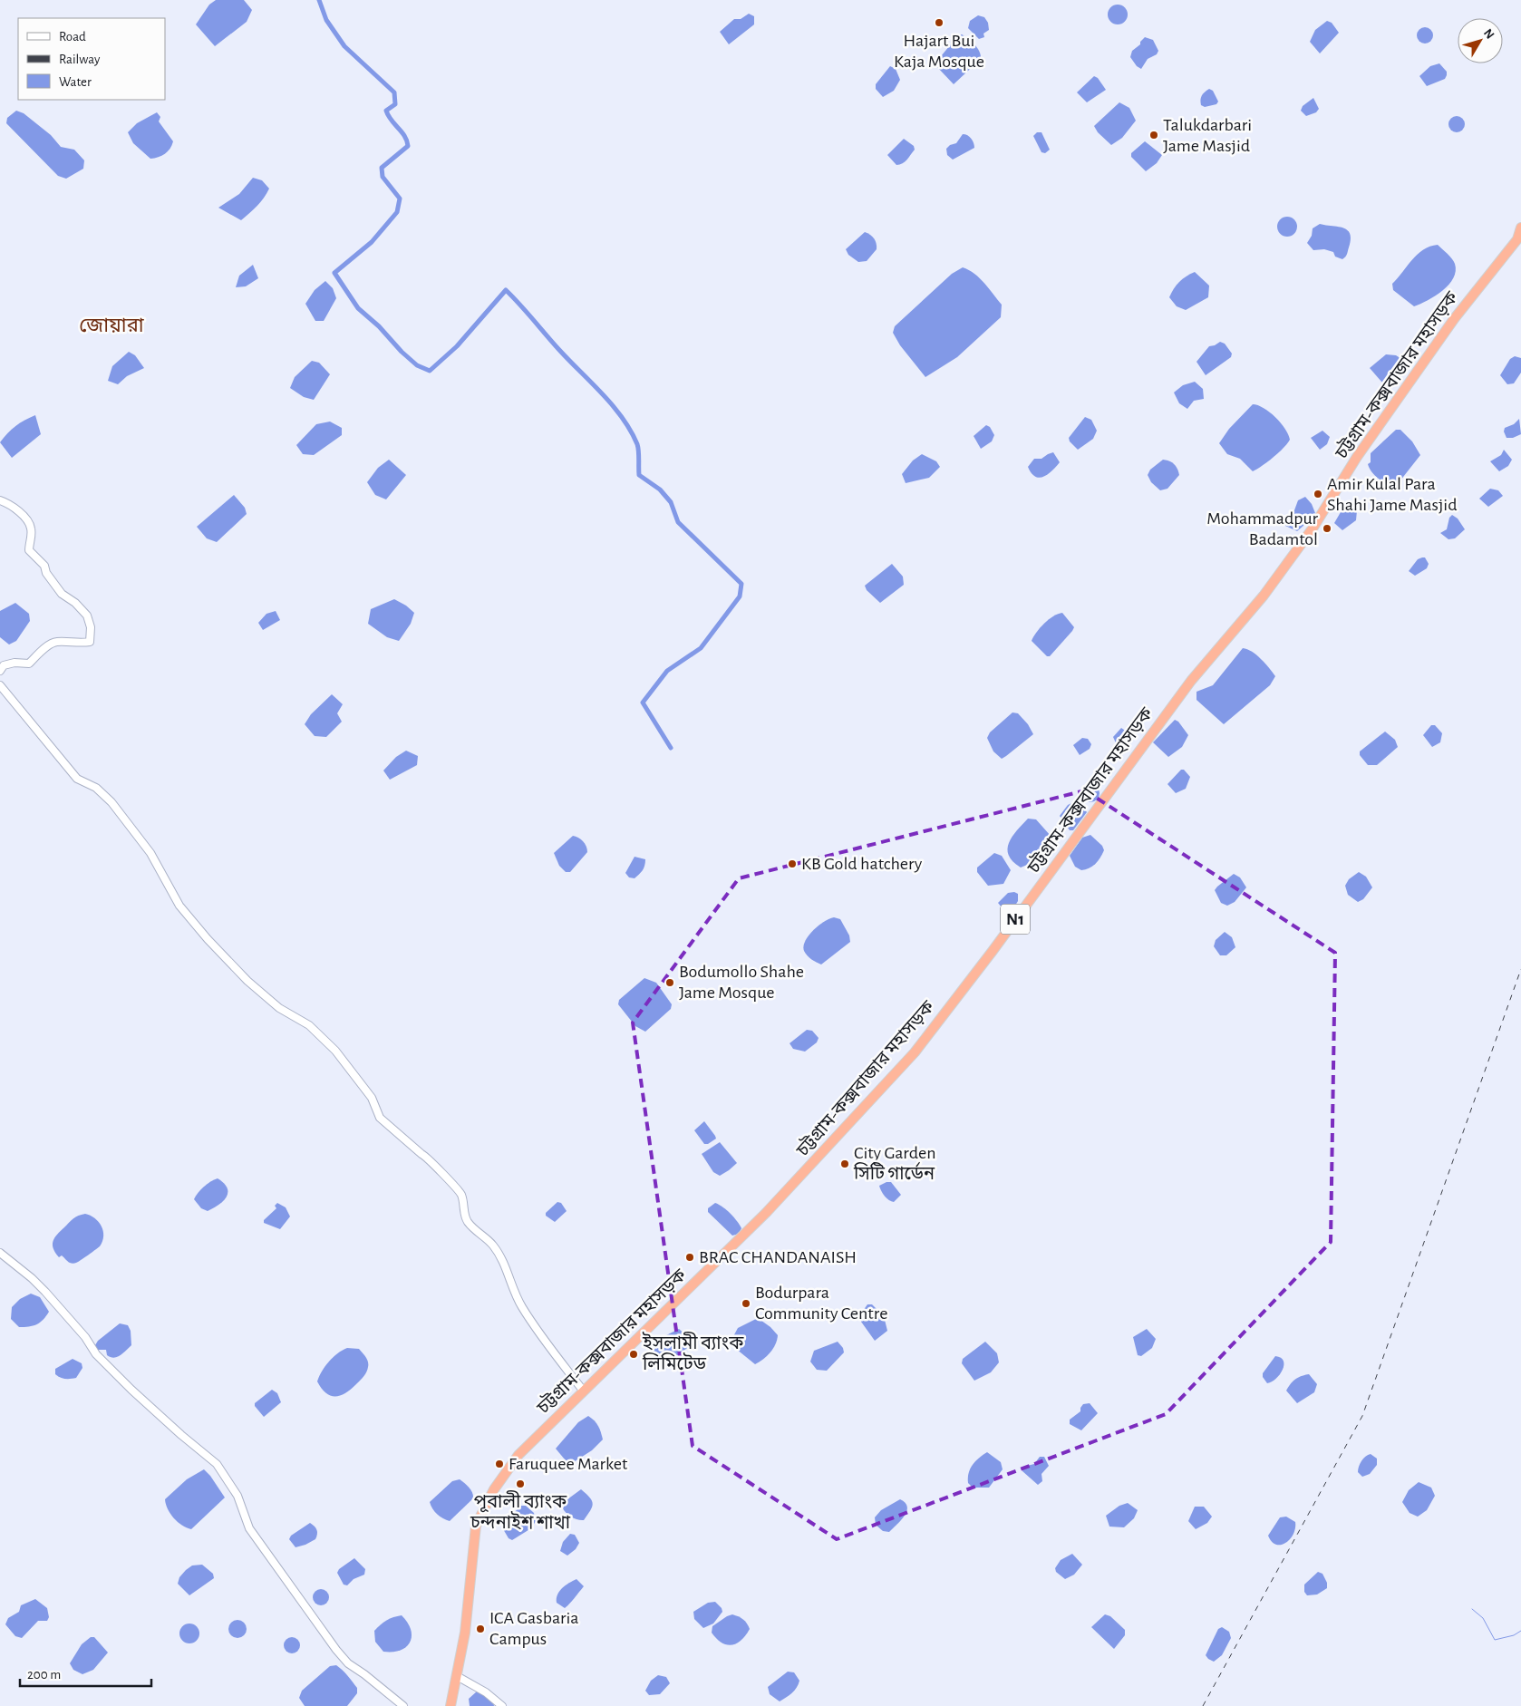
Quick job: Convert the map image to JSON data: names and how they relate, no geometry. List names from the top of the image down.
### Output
{
  "streets": {
    "highway": ["চট্টগ্রাম-কক্সবাজার মহাসড়ক", "N1"]
  },
  "districts": ["জোয়ারা"],
  "places": [
    "Hajart Bui Kaja Mosque",
    "Talukdarbari Jame Masjid",
    "Amir Kulal Para Shahi Jame Masjid",
    "Mohammadpur Badamtol",
    "KB Gold hatchery",
    "Bodumollo Shahe Jame Mosque",
    "City Garden সিটি গার্ডেন",
    "BRAC CHANDANAISH",
    "Bodurpara Community Centre",
    "ইসলামী ব্যাংক লিমিটেড",
    "Faruquee Market",
    "পূবালী ব্যাংক চন্দনাইশ শাখা",
    "ICA Gasbaria Campus"
  ],
  "legend": ["Road", "Railway", "Water"],
  "scale_bar": "200 m",
  "north": "top right"
}
